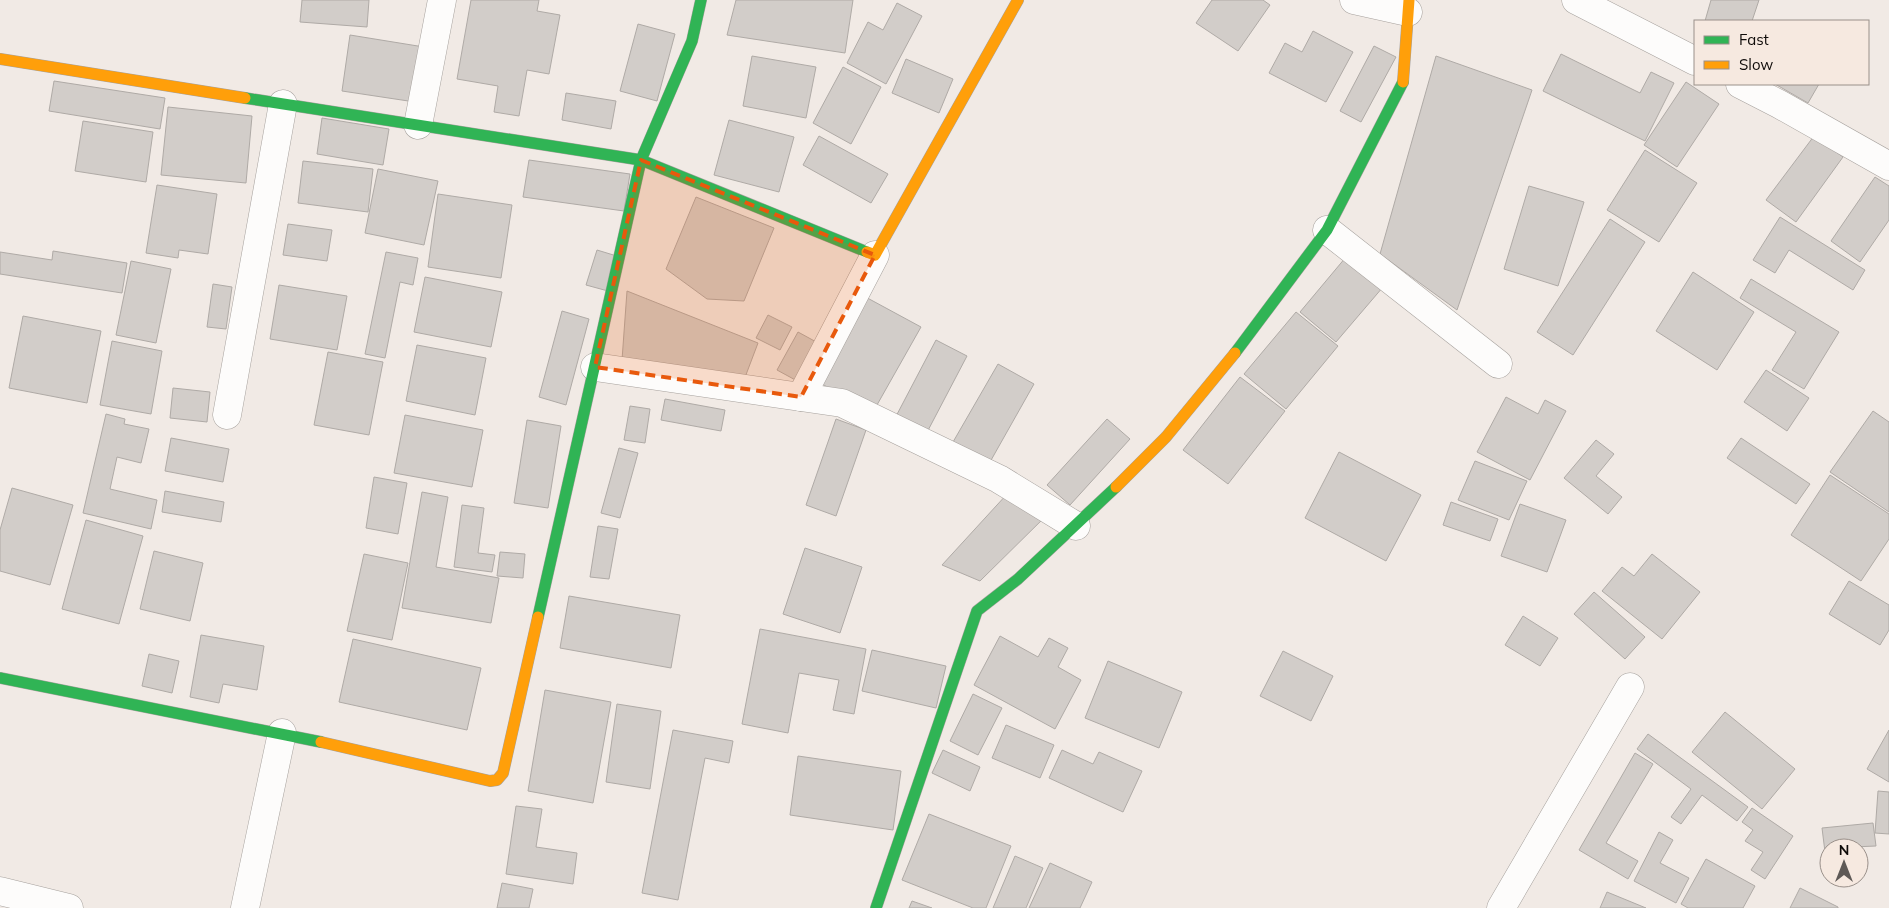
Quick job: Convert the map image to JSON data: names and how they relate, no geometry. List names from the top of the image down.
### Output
{
  "legend": ["Fast", "Slow"],
  "north": "top"
}
